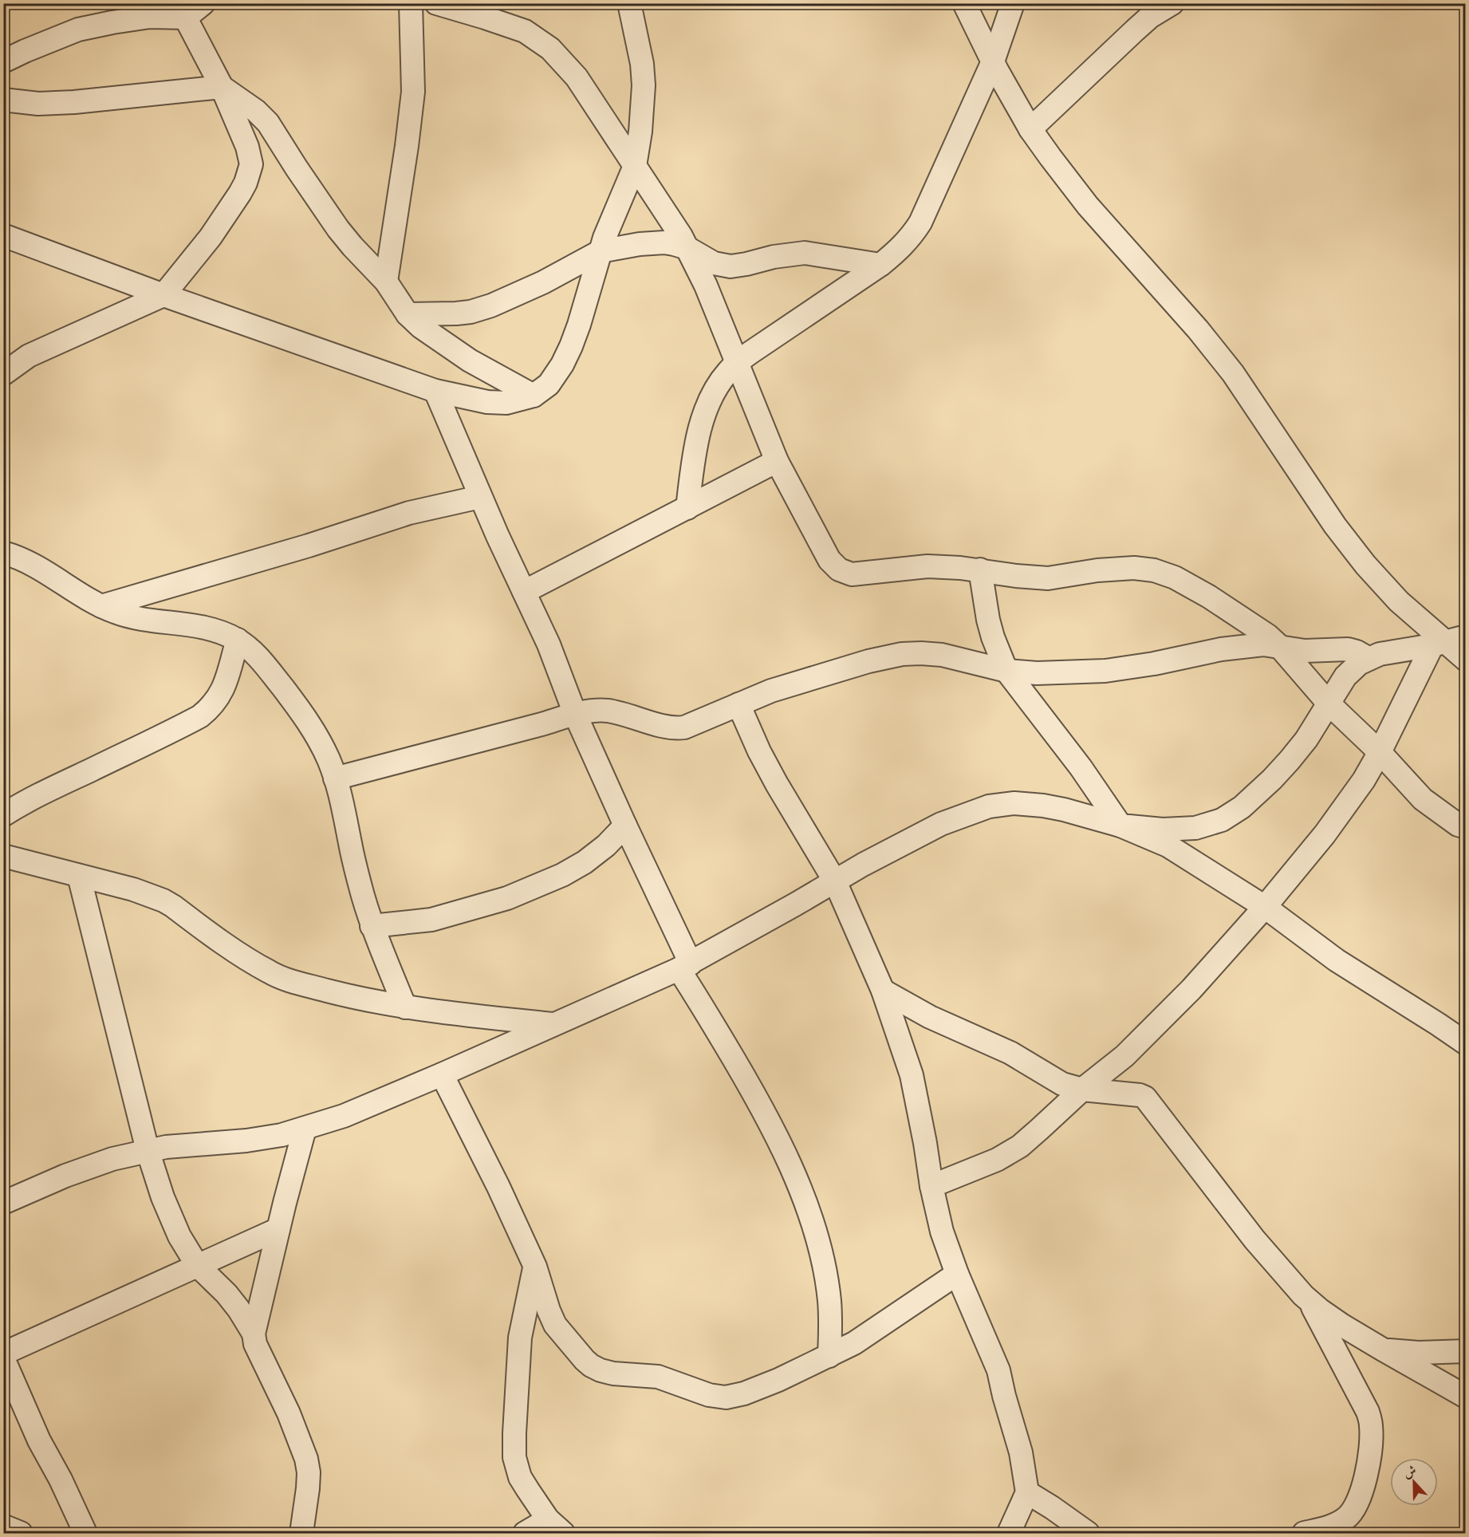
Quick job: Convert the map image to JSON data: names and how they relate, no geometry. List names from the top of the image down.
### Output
{
  "north": "top"
}
